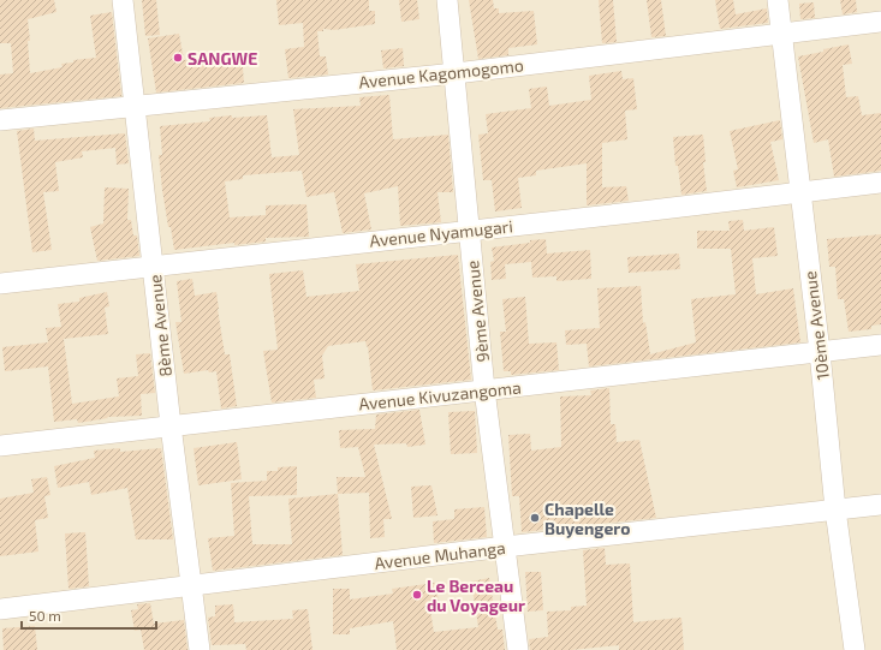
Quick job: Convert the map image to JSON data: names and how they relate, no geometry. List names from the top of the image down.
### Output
{
  "streets": {
    "street": [
      "Avenue Kagomogomo",
      "Avenue Nyamugari",
      "9ème Avenue",
      "8ème Avenue",
      "10ème Avenue",
      "Avenue Kivuzangoma",
      "Avenue Muhanga"
    ]
  },
  "crossings": [
    ["Avenue Kagomogomo", "9ème Avenue"],
    ["Avenue Kagomogomo", "8ème Avenue"],
    ["Avenue Kagomogomo", "10ème Avenue"],
    ["Avenue Nyamugari", "9ème Avenue"],
    ["Avenue Nyamugari", "8ème Avenue"],
    ["Avenue Nyamugari", "10ème Avenue"],
    ["9ème Avenue", "Avenue Kivuzangoma"],
    ["9ème Avenue", "Avenue Muhanga"],
    ["8ème Avenue", "Avenue Kivuzangoma"],
    ["8ème Avenue", "Avenue Muhanga"],
    ["10ème Avenue", "Avenue Kivuzangoma"],
    ["10ème Avenue", "Avenue Muhanga"]
  ],
  "places": ["SANGWE", "Chapelle Buyengero", "Le Berceau du Voyageur"],
  "scale_bar": "50 m"
}
